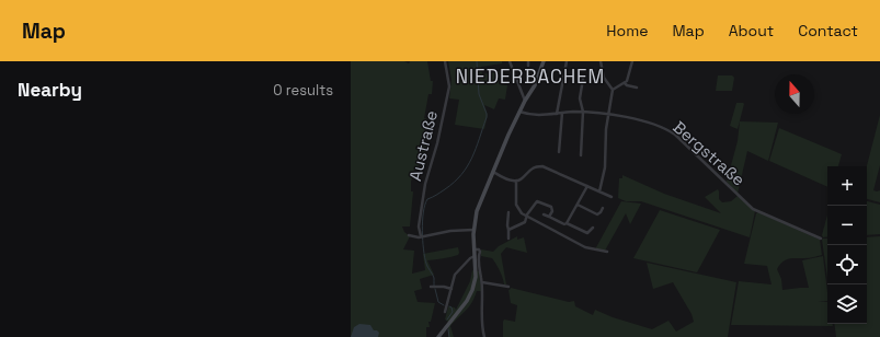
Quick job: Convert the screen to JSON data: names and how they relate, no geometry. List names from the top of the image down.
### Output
{
  "streets": {
    "street": ["Austraße", "Bergstraße"]
  },
  "districts": ["NIEDERBACHEM"],
  "north": "top",
  "page": {
    "header": "Map",
    "nav": [
      "Home",
      "Map",
      "About",
      "Contact"
    ],
    "heading": ["Nearby", "0 results"],
    "map_buttons": ["+", "−"]
  }
}
